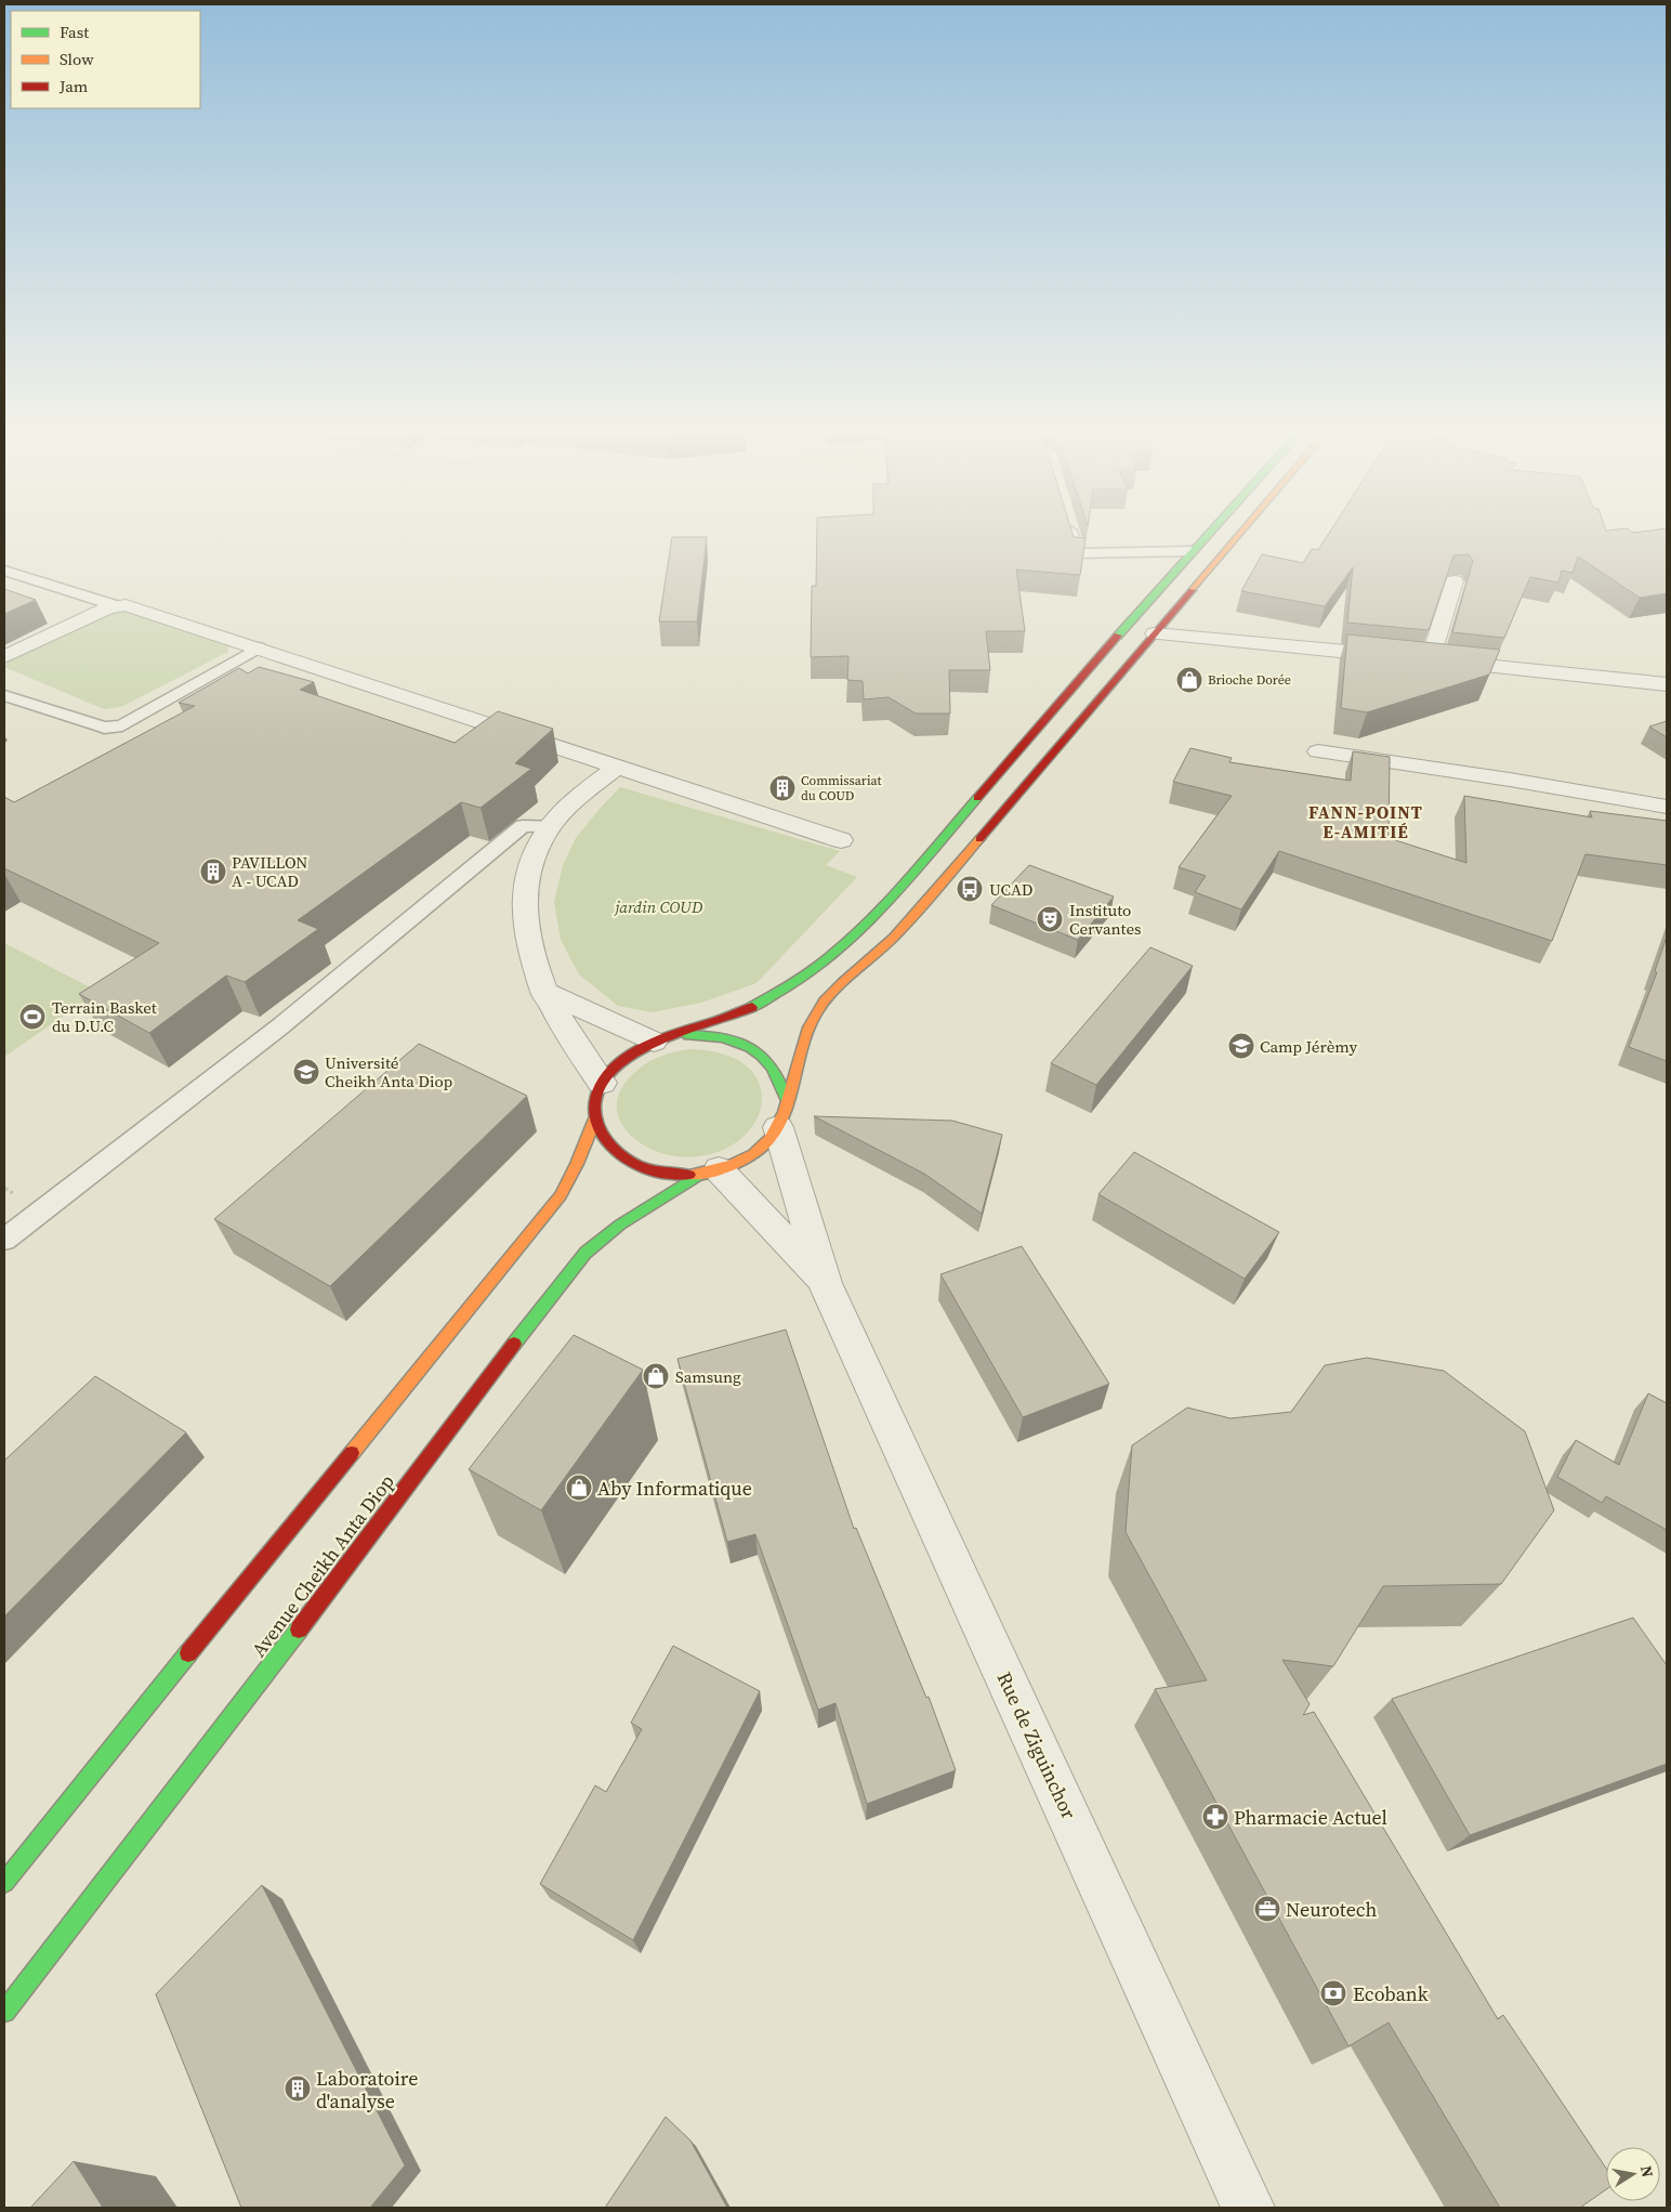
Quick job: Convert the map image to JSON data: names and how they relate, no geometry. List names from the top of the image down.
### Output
{
  "streets": {
    "main road": ["Avenue Cheikh Anta Diop"],
    "street": ["Rue de Ziguinchor"]
  },
  "districts": ["FANN-POINT E-AMITIÉ"],
  "parks": ["jardin COUD"],
  "places": {
    "shop": ["Brioche Dorée", "Samsung", "Aby Informatique"],
    "building": ["Commissariat du COUD", "PAVILLON A - UCAD", "Laboratoire d'analyse"],
    "bus stop": ["UCAD"],
    "theatre": ["Instituto Cervantes"],
    "sports": ["Terrain Basket du D.U.C"],
    "school or university": ["Camp Jérèmy", "Université Cheikh Anta Diop"],
    "pharmacy": ["Pharmacie Actuel"],
    "office": ["Neurotech"],
    "bank": ["Ecobank"]
  },
  "legend": ["Fast", "Slow", "Jam"],
  "north": "right"
}
